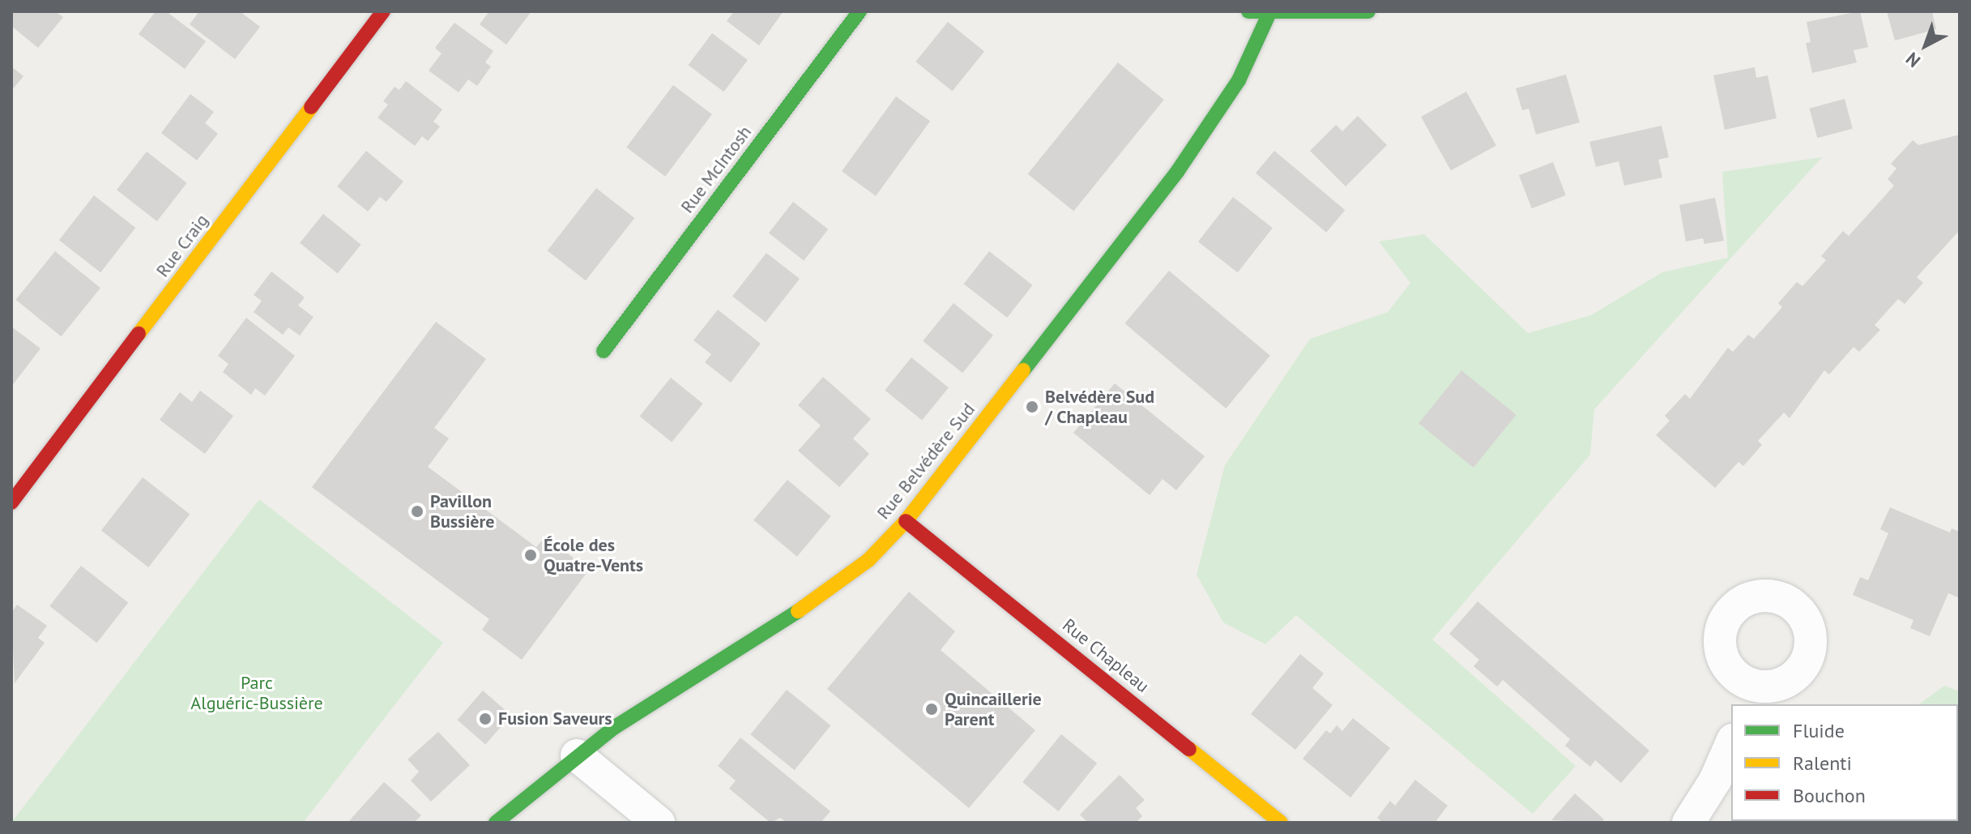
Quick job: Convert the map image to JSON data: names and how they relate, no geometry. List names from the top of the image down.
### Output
{
  "streets": {
    "street": [
      "Rue McIntosh",
      "Rue Craig",
      "Rue Belvédère Sud",
      "Rue Chapleau"
    ]
  },
  "crossings": [
    ["Rue Belvédère Sud", "Rue Chapleau"]
  ],
  "parks": ["Parc Alguéric-Bussière"],
  "places": [
    "Belvédère Sud / Chapleau",
    "Pavillon Bussière",
    "École des Quatre-Vents",
    "Quincaillerie Parent",
    "Fusion Saveurs"
  ],
  "legend": ["Fluide", "Ralenti", "Bouchon"],
  "north": "bottom left"
}
